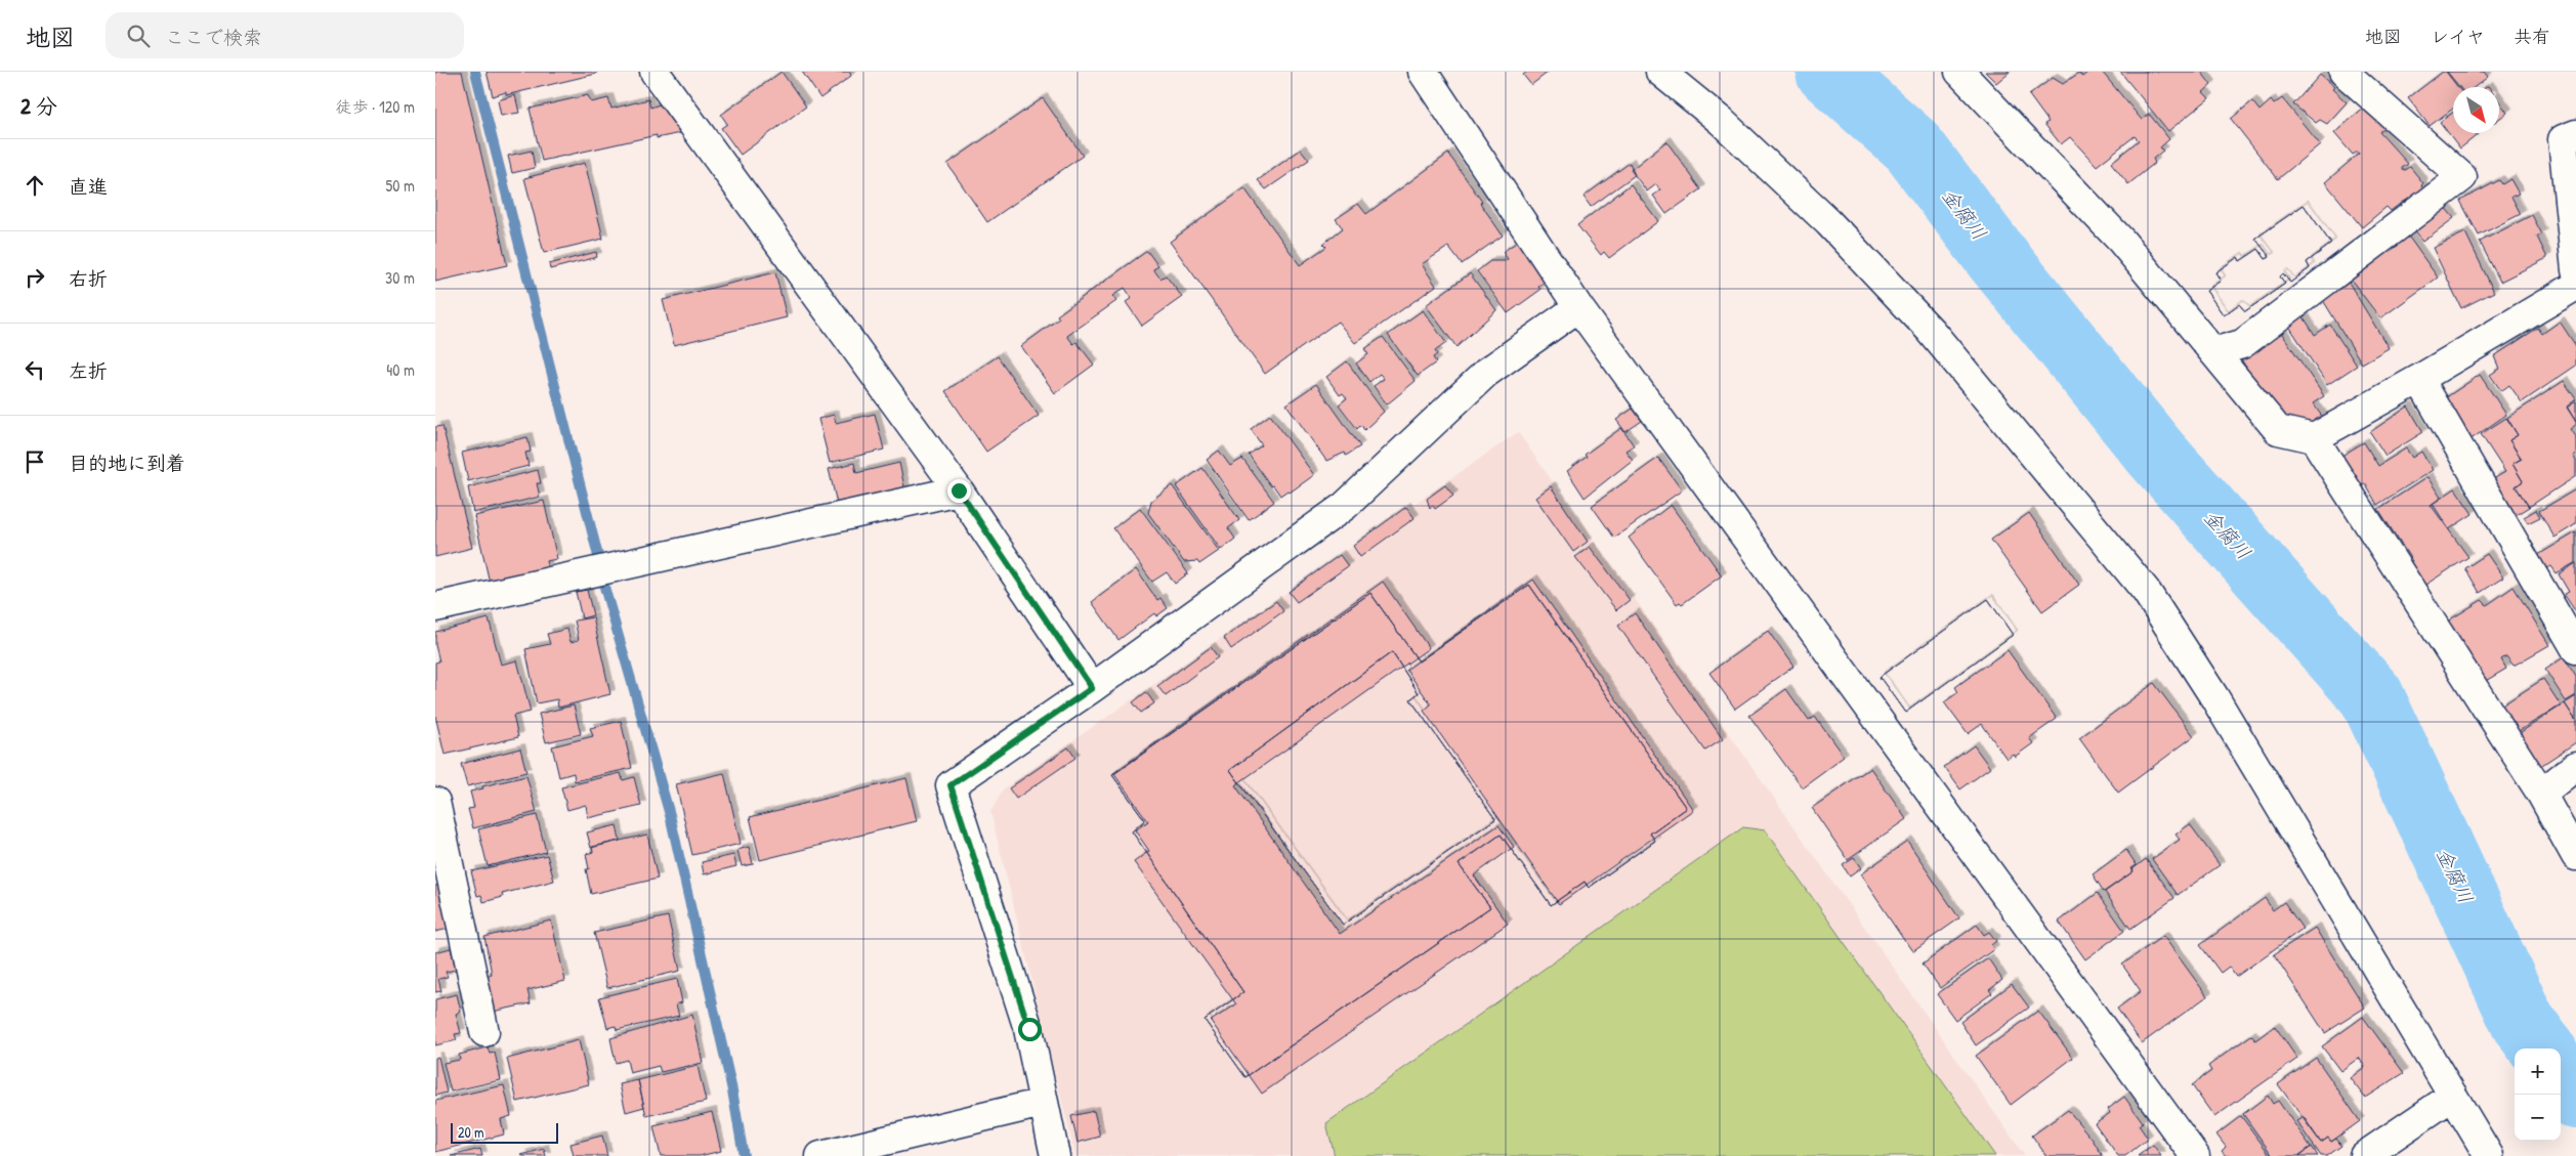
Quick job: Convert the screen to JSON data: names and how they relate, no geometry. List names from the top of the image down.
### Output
{
  "water": ["金腐川"],
  "scale_bar": "20 m",
  "north": "bottom right",
  "page": {
    "header": "地図",
    "search": "ここで検索",
    "nav": ["地図", "レイヤ", "共有"],
    "heading": ["2 分", "徒歩 · 120 m"],
    "list": [
      ["直進", "50 m"],
      ["右折", "30 m"],
      ["左折", "40 m"],
      "目的地に到着"
    ],
    "map_buttons": ["+", "−"],
    "scale": "20 m"
  }
}
